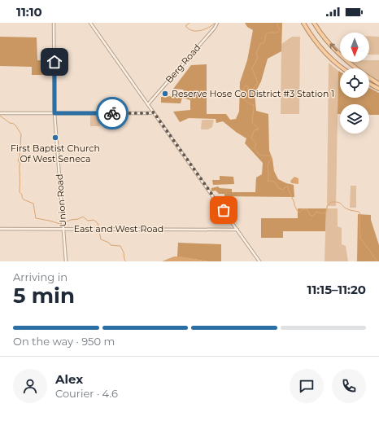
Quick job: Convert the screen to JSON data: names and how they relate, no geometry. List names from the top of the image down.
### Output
{
  "streets": {
    "main road": ["Berg Road", "Union Road", "East and West Road"]
  },
  "crossings": [
    ["Union Road", "East and West Road"]
  ],
  "places": ["Reserve Hose Co District #3 Station 1", "First Baptist Church Of West Seneca"],
  "north": "bottom",
  "page": {
    "status": "11:10",
    "heading": ["5 min", "Arriving in", "11:15–11:20"],
    "panel": ["Alex", "Courier · 4.6"],
    "bar": "On the way · 950 m"
  }
}
